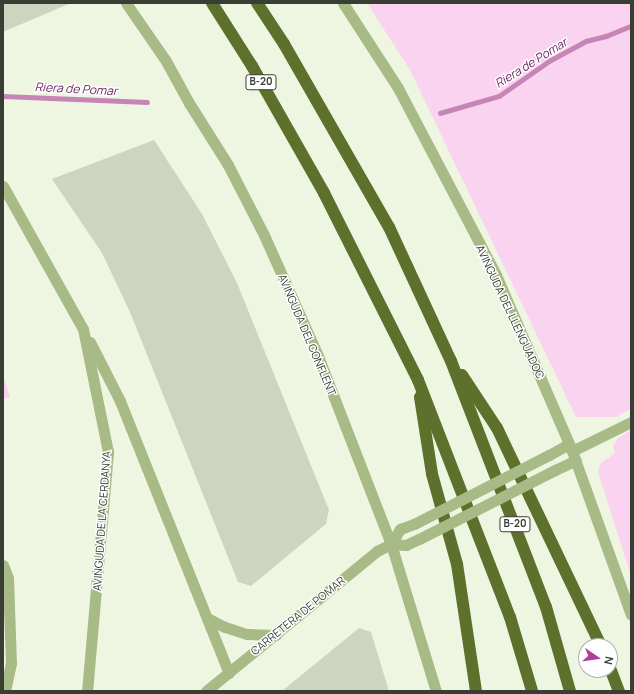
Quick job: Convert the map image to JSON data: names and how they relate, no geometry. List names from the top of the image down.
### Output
{
  "streets": {
    "highway": ["B-20"],
    "street": [
      "AVINGUDA DEL LLENGUADOC",
      "AVINGUDA DEL CONFLENT",
      "AVINGUDA DE LA CERDANYA",
      "CARRETERA DE POMAR"
    ]
  },
  "crossings": [
    ["AVINGUDA DEL LLENGUADOC", "CARRETERA DE POMAR"],
    ["AVINGUDA DEL CONFLENT", "CARRETERA DE POMAR"],
    ["AVINGUDA DE LA CERDANYA", "CARRETERA DE POMAR"]
  ],
  "water": ["Riera de Pomar"],
  "north": "right"
}
